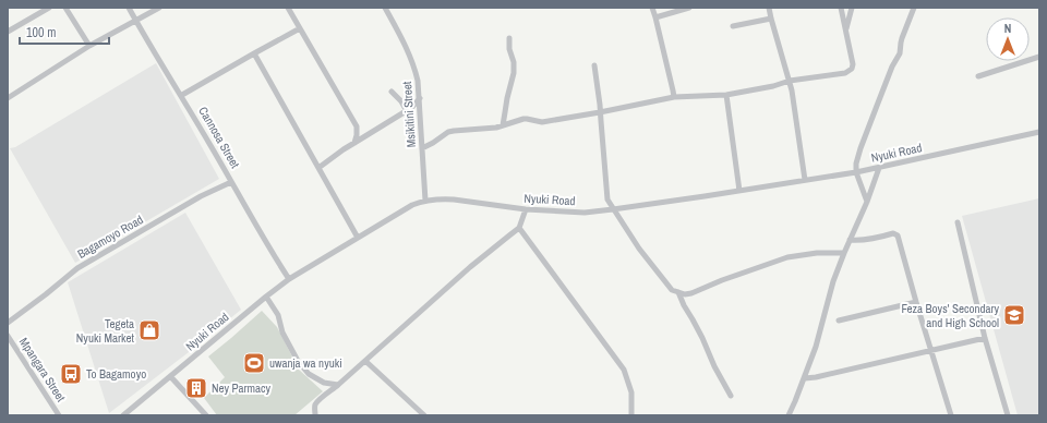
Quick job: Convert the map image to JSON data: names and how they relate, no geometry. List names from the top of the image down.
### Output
{
  "streets": {
    "street": [
      "Msikitini Street",
      "Cannosa Street",
      "Nyuki Road",
      "Bagamoyo Road",
      "Mpangara Street"
    ]
  },
  "crossings": [
    ["Msikitini Street", "Nyuki Road"],
    ["Cannosa Street", "Nyuki Road"],
    ["Cannosa Street", "Bagamoyo Road"]
  ],
  "places": {
    "school or university": ["Feza Boys' Secondary and High School"],
    "shop": ["Tegeta Nyuki Market"],
    "sports": ["uwanja wa nyuki"],
    "bus stop": ["To Bagamoyo"],
    "building": ["Ney Parmacy"]
  },
  "scale_bar": "100 m",
  "north": "top"
}
